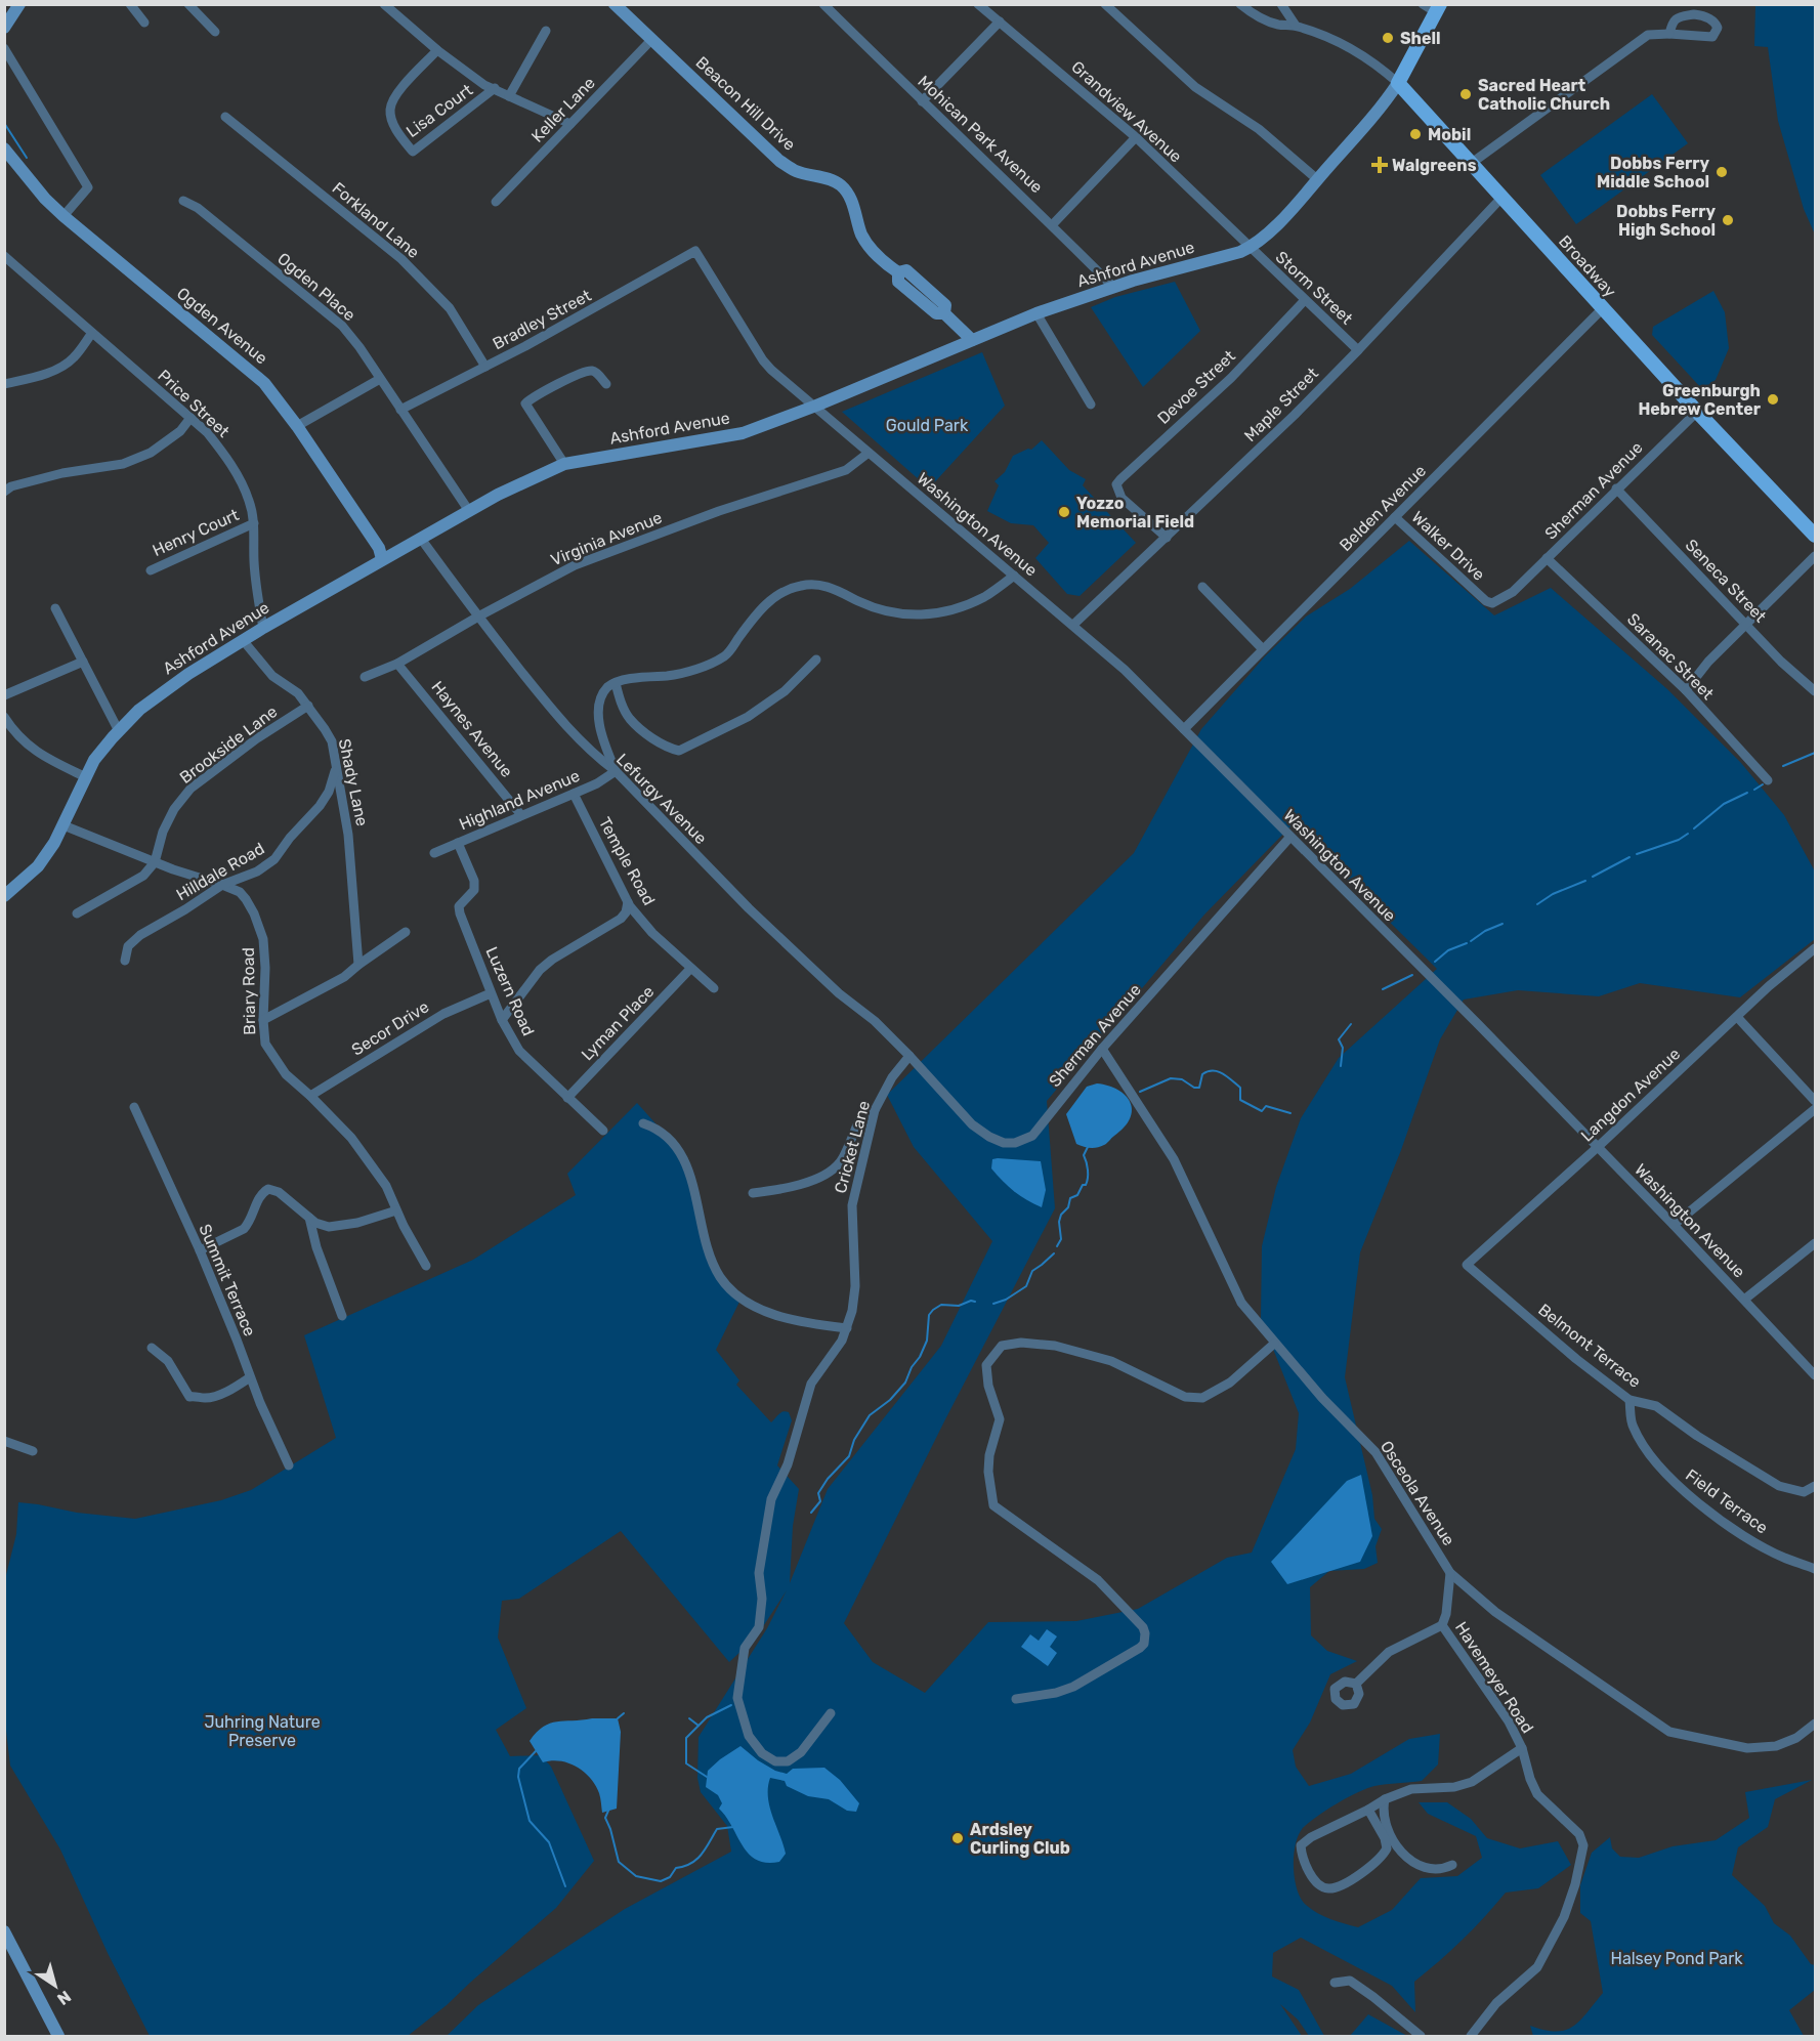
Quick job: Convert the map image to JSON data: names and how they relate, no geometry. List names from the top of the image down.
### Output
{
  "streets": {
    "main road": [
      "Beacon Hill Drive",
      "Ashford Avenue",
      "Broadway",
      "Ogden Avenue"
    ],
    "street": [
      "Keller Lane",
      "Lisa Court",
      "Grandview Avenue",
      "Mohican Park Avenue",
      "Forkland Lane",
      "Ogden Place",
      "Storm Street",
      "Bradley Street",
      "Devoe Street",
      "Price Street",
      "Maple Street",
      "Sherman Avenue",
      "Belden Avenue",
      "Washington Avenue",
      "Henry Court",
      "Virginia Avenue",
      "Walker Drive",
      "Seneca Street",
      "Saranac Street",
      "Haynes Avenue",
      "Brookside Lane",
      "Shady Lane",
      "Lefurgy Avenue",
      "Highland Avenue",
      "Temple Road",
      "Hilldale Road",
      "Briary Road",
      "Luzern Road",
      "Lyman Place",
      "Secor Drive",
      "Langdon Avenue",
      "Cricket Lane",
      "Summit Terrace",
      "Belmont Terrace",
      "Osceola Avenue",
      "Field Terrace",
      "Havemeyer Road"
    ]
  },
  "crossings": [
    ["Beacon Hill Drive", "Keller Lane"],
    ["Beacon Hill Drive", "Ashford Avenue"],
    ["Grandview Avenue", "Ashford Avenue"],
    ["Grandview Avenue", "Storm Street"],
    ["Mohican Park Avenue", "Ashford Avenue"],
    ["Forkland Lane", "Bradley Street"],
    ["Ashford Avenue", "Broadway"],
    ["Ashford Avenue", "Ogden Place"],
    ["Ashford Avenue", "Storm Street"],
    ["Ashford Avenue", "Ogden Avenue"],
    ["Ashford Avenue", "Price Street"],
    ["Ashford Avenue", "Washington Avenue"],
    ["Ashford Avenue", "Shady Lane"],
    ["Ashford Avenue", "Lefurgy Avenue"],
    ["Ashford Avenue", "Briary Road"],
    ["Broadway", "Maple Street"],
    ["Broadway", "Sherman Avenue"],
    ["Broadway", "Belden Avenue"],
    ["Ogden Place", "Bradley Street"],
    ["Storm Street", "Devoe Street"],
    ["Storm Street", "Maple Street"],
    ["Bradley Street", "Washington Avenue"],
    ["Devoe Street", "Maple Street"],
    ["Price Street", "Henry Court"],
    ["Maple Street", "Washington Avenue"],
    ["Sherman Avenue", "Washington Avenue"],
    ["Sherman Avenue", "Walker Drive"],
    ["Sherman Avenue", "Seneca Street"],
    ["Sherman Avenue", "Saranac Street"],
    ["Sherman Avenue", "Lefurgy Avenue"],
    ["Sherman Avenue", "Cricket Lane"],
    ["Sherman Avenue", "Osceola Avenue"],
    ["Belden Avenue", "Washington Avenue"],
    ["Belden Avenue", "Walker Drive"],
    ["Washington Avenue", "Virginia Avenue"],
    ["Washington Avenue", "Langdon Avenue"],
    ["Virginia Avenue", "Haynes Avenue"],
    ["Virginia Avenue", "Lefurgy Avenue"],
    ["Haynes Avenue", "Highland Avenue"],
    ["Brookside Lane", "Shady Lane"],
    ["Brookside Lane", "Briary Road"],
    ["Shady Lane", "Hilldale Road"],
    ["Lefurgy Avenue", "Highland Avenue"],
    ["Lefurgy Avenue", "Cricket Lane"],
    ["Highland Avenue", "Temple Road"],
    ["Highland Avenue", "Luzern Road"],
    ["Temple Road", "Lyman Place"],
    ["Hilldale Road", "Briary Road"],
    ["Briary Road", "Secor Drive"],
    ["Luzern Road", "Lyman Place"],
    ["Luzern Road", "Secor Drive"],
    ["Langdon Avenue", "Belmont Terrace"],
    ["Belmont Terrace", "Field Terrace"],
    ["Osceola Avenue", "Havemeyer Road"]
  ],
  "parks": ["Gould Park", "Juhring Nature Preserve", "Halsey Pond Park"],
  "places": {
    "other": [
      "Shell",
      "Sacred Heart Catholic Church",
      "Mobil",
      "Dobbs Ferry Middle School",
      "Dobbs Ferry High School",
      "Greenburgh Hebrew Center",
      "Yozzo Memorial Field",
      "Ardsley Curling Club"
    ],
    "health": ["Walgreens"]
  },
  "north": "bottom right"
}
